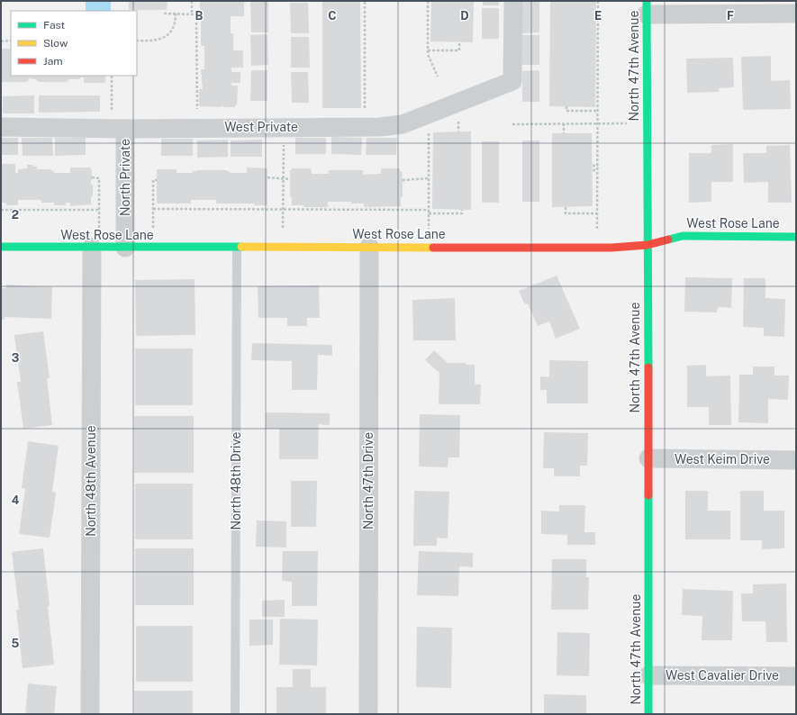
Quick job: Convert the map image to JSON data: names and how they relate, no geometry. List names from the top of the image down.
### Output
{
  "streets": {
    "street": [
      "North 47th Avenue",
      "West Private",
      "North Private",
      "West Rose Lane",
      "West Keim Drive",
      "North 48th Avenue",
      "North 47th Drive",
      "West Cavalier Drive"
    ],
    "lane": ["North 48th Drive"]
  },
  "crossings": [
    ["North 47th Avenue", "West Rose Lane"],
    ["North 47th Avenue", "West Keim Drive"],
    ["North 47th Avenue", "West Cavalier Drive"],
    ["West Private", "North Private"],
    ["North Private", "West Rose Lane"],
    ["West Rose Lane", "North 48th Avenue"],
    ["West Rose Lane", "North 48th Drive"],
    ["West Rose Lane", "North 47th Drive"]
  ],
  "legend": ["Fast", "Slow", "Jam"],
  "grid": {
    "columns": [
      "B",
      "C",
      "D",
      "E",
      "F"
    ],
    "rows": [
      "2",
      "3",
      "4",
      "5"
    ]
  }
}
